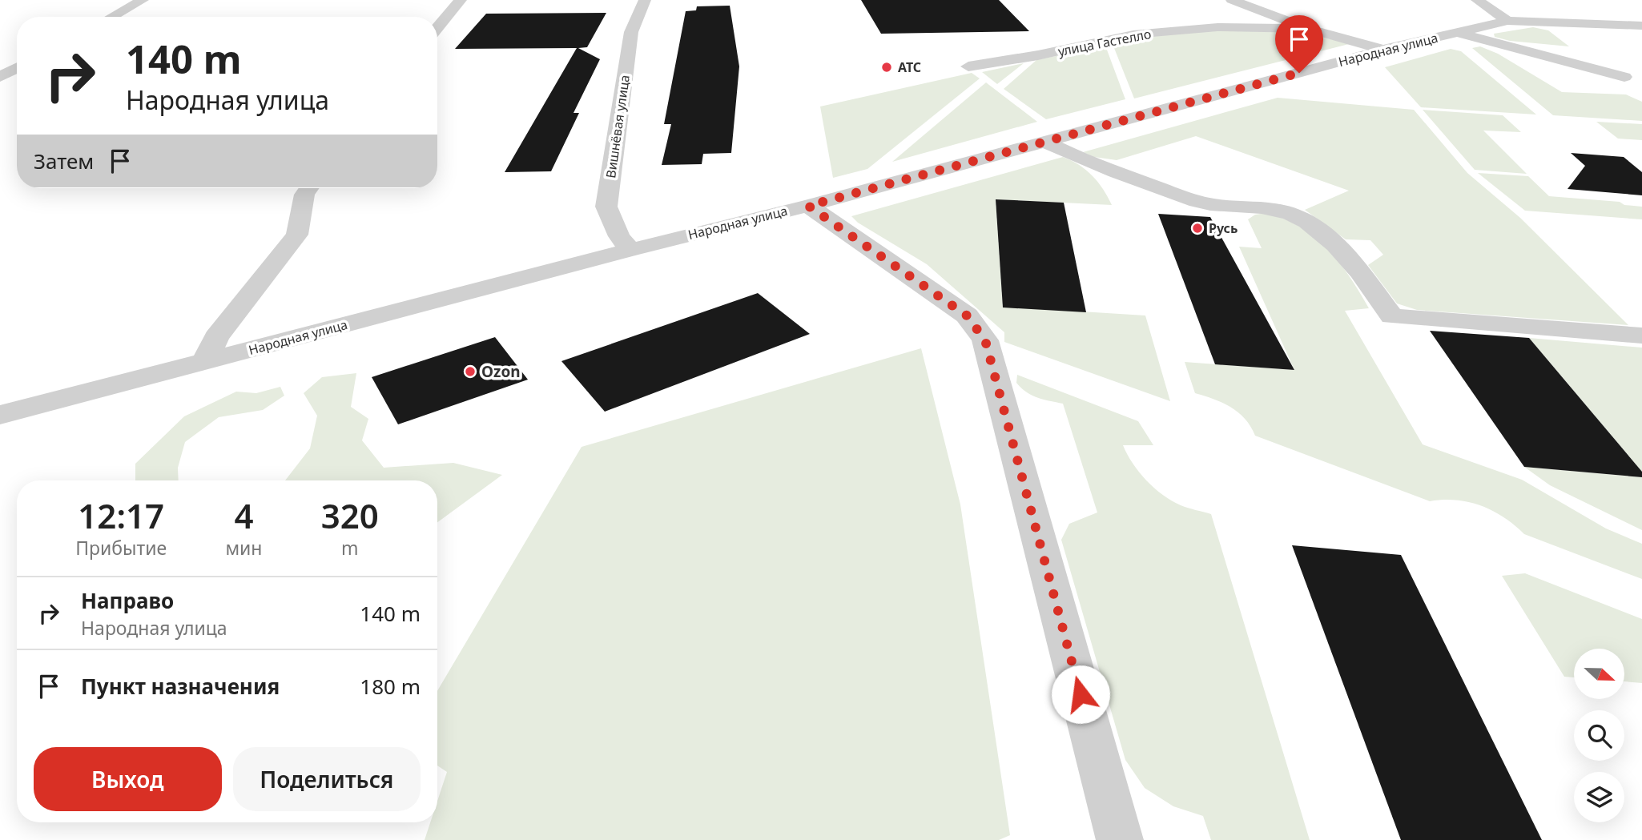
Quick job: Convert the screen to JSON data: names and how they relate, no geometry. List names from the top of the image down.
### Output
{
  "streets": {
    "street": ["улица Гастелло", "Народная улица", "Вишнёвая улица"]
  },
  "crossings": [
    ["улица Гастелло", "Народная улица"],
    ["Народная улица", "Вишнёвая улица"]
  ],
  "places": ["АТС", "Русь", "Ozon"],
  "north": "right",
  "page": {
    "turn": ["140 m", "Народная улица"],
    "then": "Затем",
    "eta": [
      "12:17",
      "Прибытие",
      "4",
      "мин",
      "320",
      "m"
    ],
    "list": [
      {
        "name": "Направо",
        "note": "Народная улица",
        "value": "140 m"
      },
      {
        "name": "Пункт назначения",
        "value": "180 m"
      }
    ],
    "buttons": ["Выход", "Поделиться"]
  }
}
